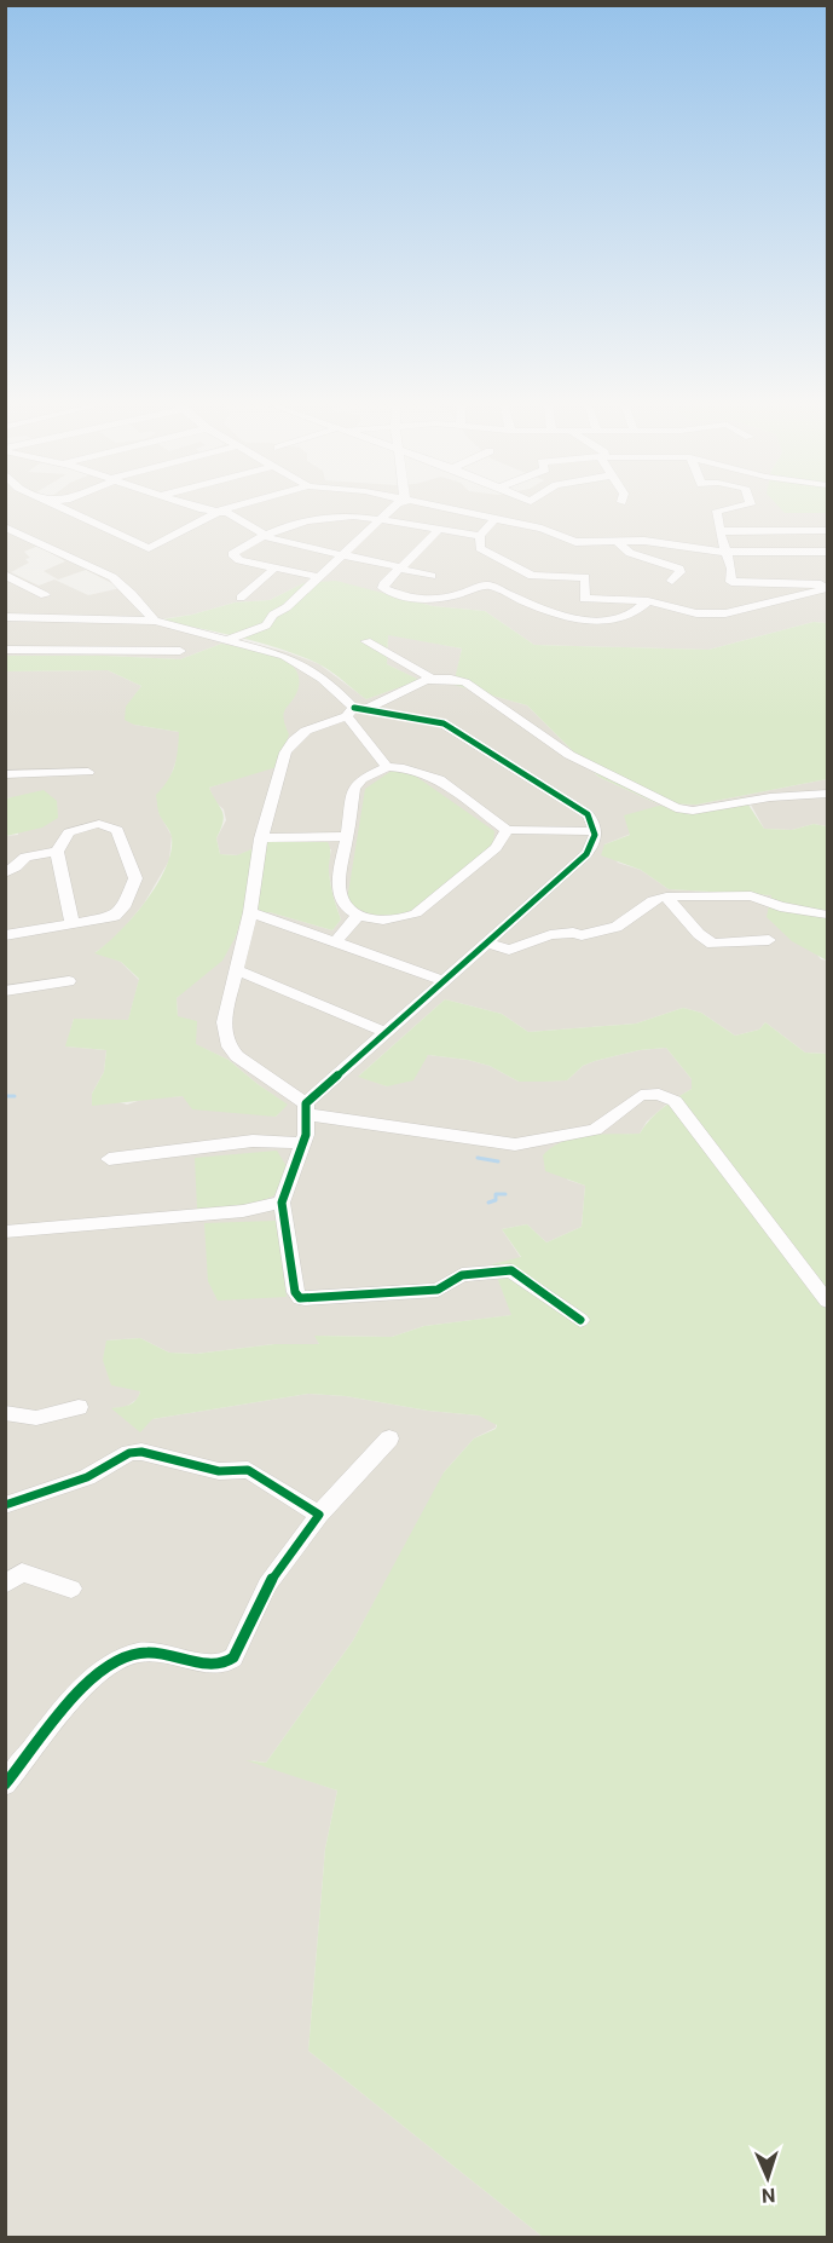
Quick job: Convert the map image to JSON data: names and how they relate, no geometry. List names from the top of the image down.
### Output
{
  "north": "bottom"
}
